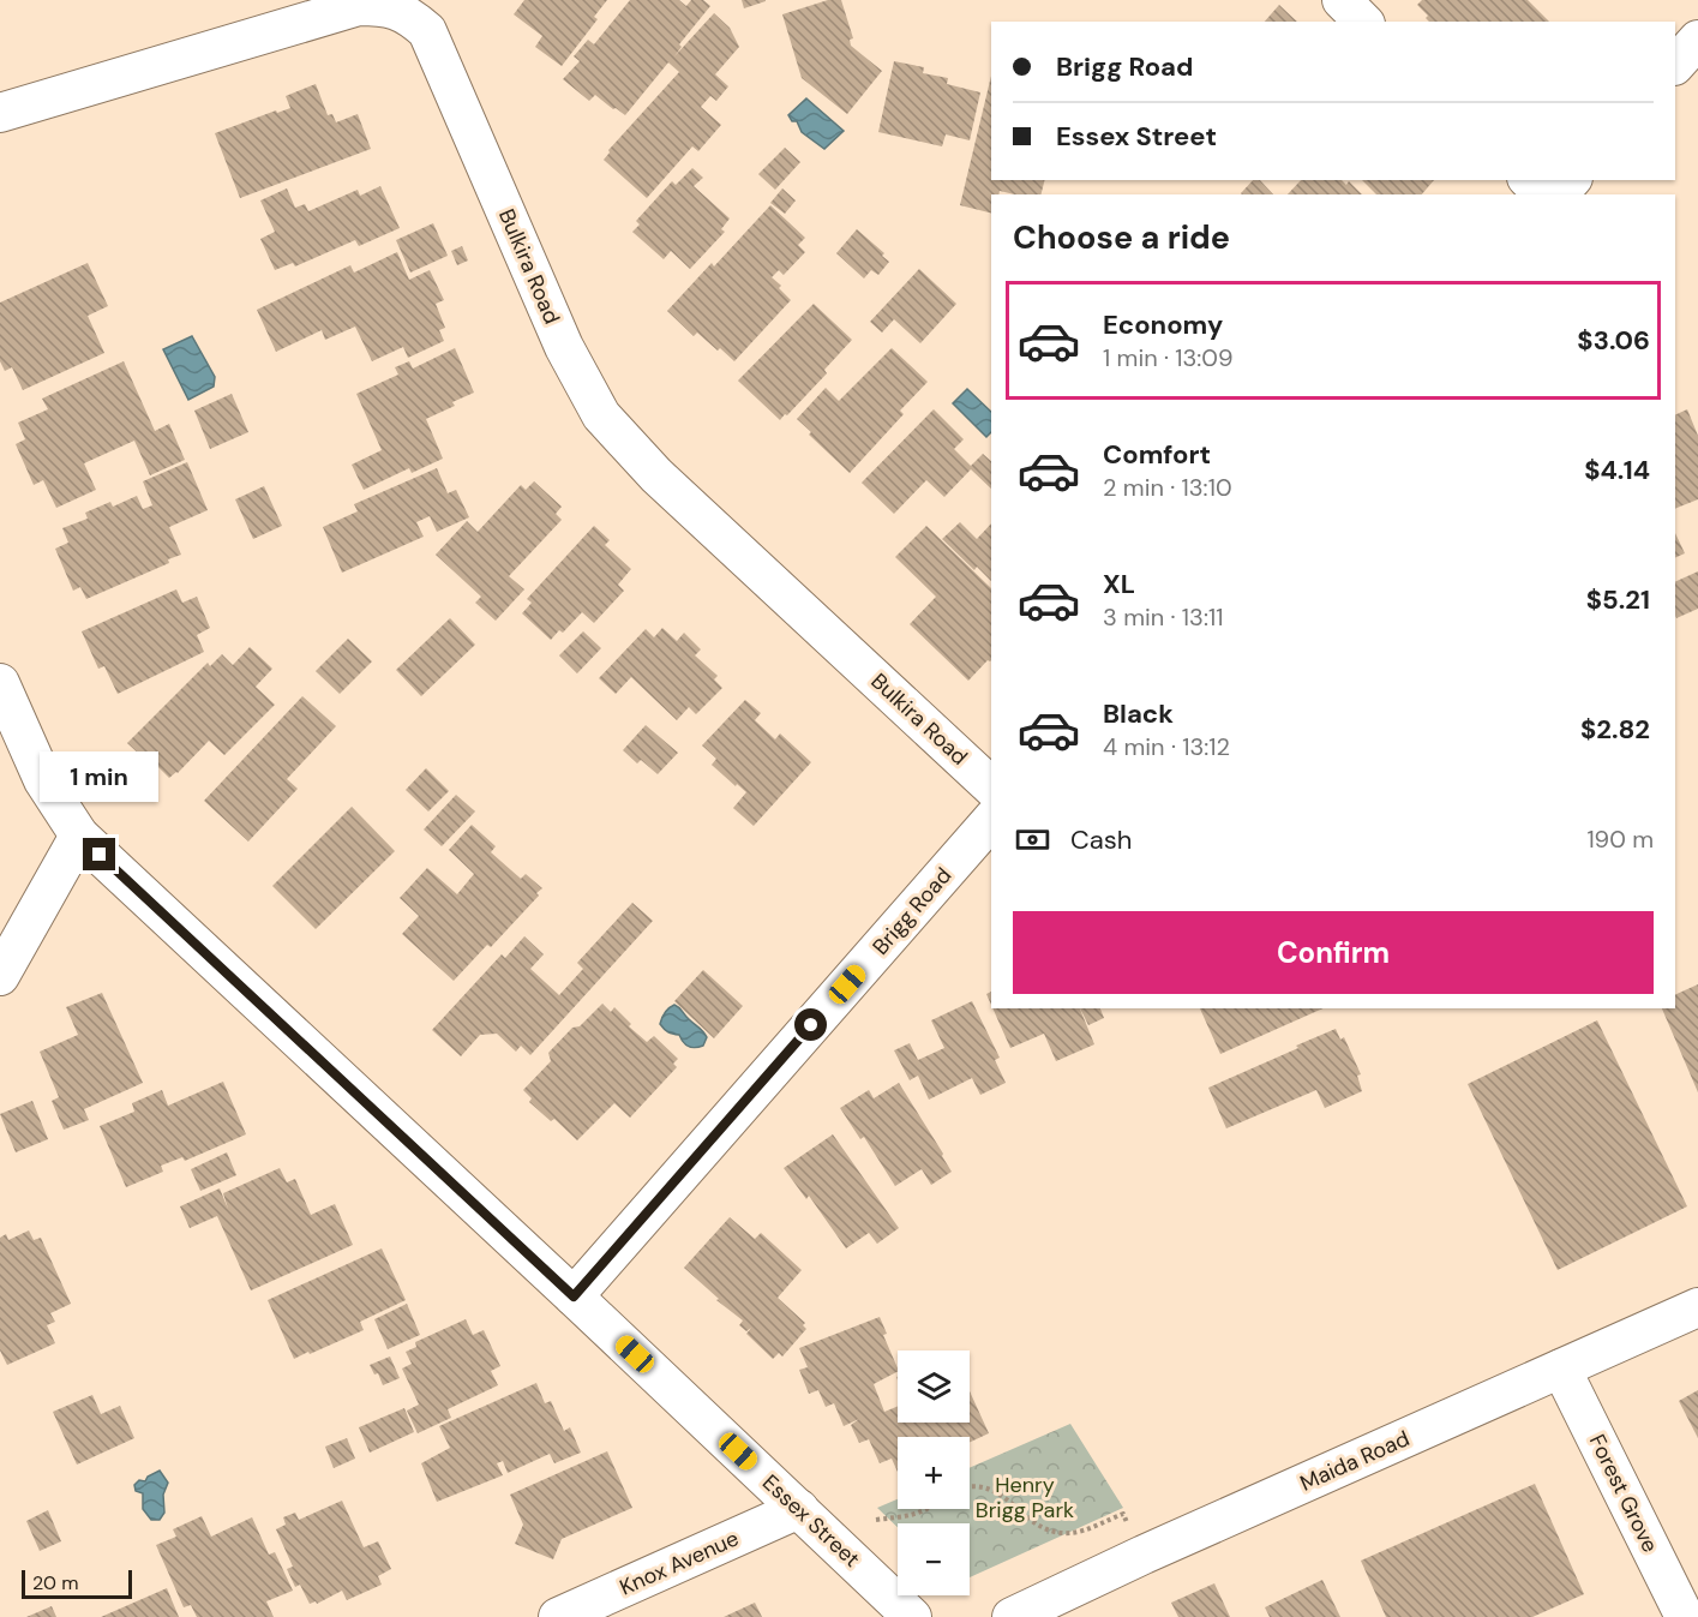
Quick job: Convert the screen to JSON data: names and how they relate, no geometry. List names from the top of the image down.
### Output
{
  "streets": {
    "street": [
      "Bulkira Road",
      "Brigg Road",
      "Maida Road",
      "Forest Grove",
      "Essex Street",
      "Knox Avenue"
    ]
  },
  "crossings": [
    ["Brigg Road", "Essex Street"],
    ["Maida Road", "Forest Grove"],
    ["Essex Street", "Knox Avenue"]
  ],
  "parks": ["Henry Brigg Park"],
  "scale_bar": "20 m",
  "page": {
    "banner": ["Brigg Road", "Essex Street"],
    "heading": "Choose a ride",
    "list": [
      {
        "name": "Economy",
        "note": "1 min · 13:09",
        "value": "$3.06"
      },
      {
        "name": "Comfort",
        "note": "2 min · 13:10",
        "value": "$4.14"
      },
      {
        "name": "XL",
        "note": "3 min · 13:11",
        "value": "$5.21"
      },
      {
        "name": "Black",
        "note": "4 min · 13:12",
        "value": "$2.82"
      }
    ],
    "bubble": "1 min",
    "pay": ["Cash", "190 m"],
    "buttons": "Confirm",
    "map_buttons": ["+", "−"],
    "scale": "20 m"
  }
}
